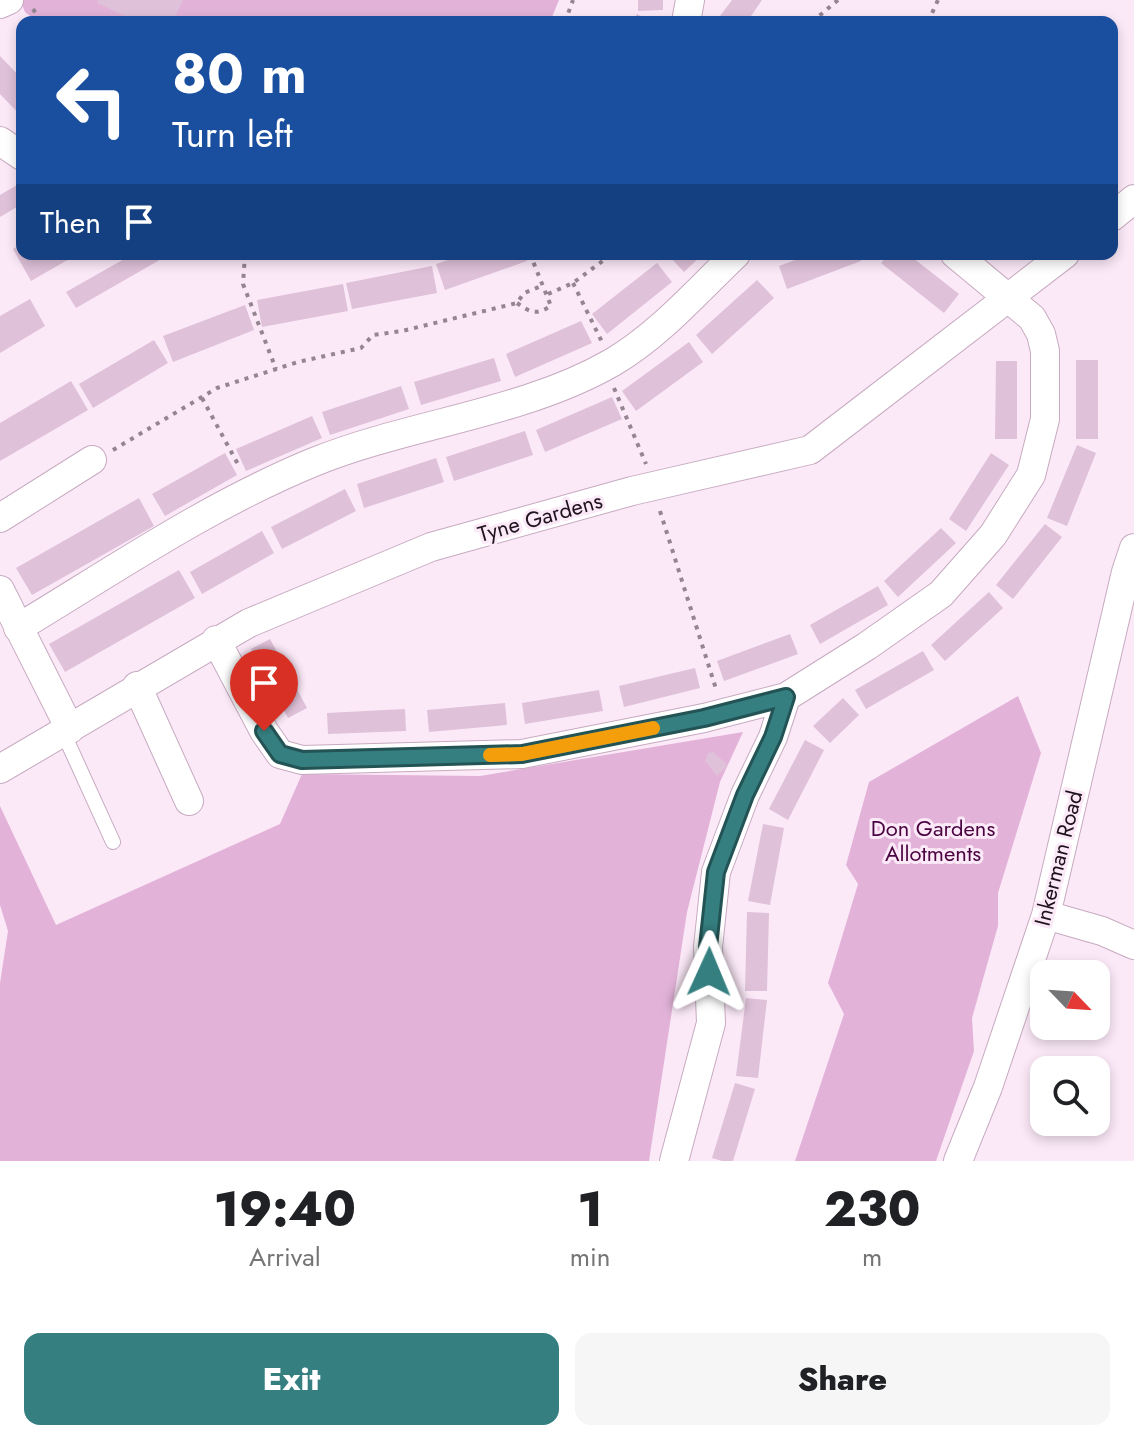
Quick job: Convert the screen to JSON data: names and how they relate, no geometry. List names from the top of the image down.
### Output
{
  "streets": {
    "street": ["Tyne Gardens", "Inkerman Road"]
  },
  "parks": ["Don Gardens Allotments"],
  "north": "bottom right",
  "page": {
    "turn": ["80 m", "Turn left"],
    "then": "Then",
    "eta": [
      "19:40",
      "Arrival",
      "1",
      "min",
      "230",
      "m"
    ],
    "buttons": ["Exit", "Share"]
  }
}
